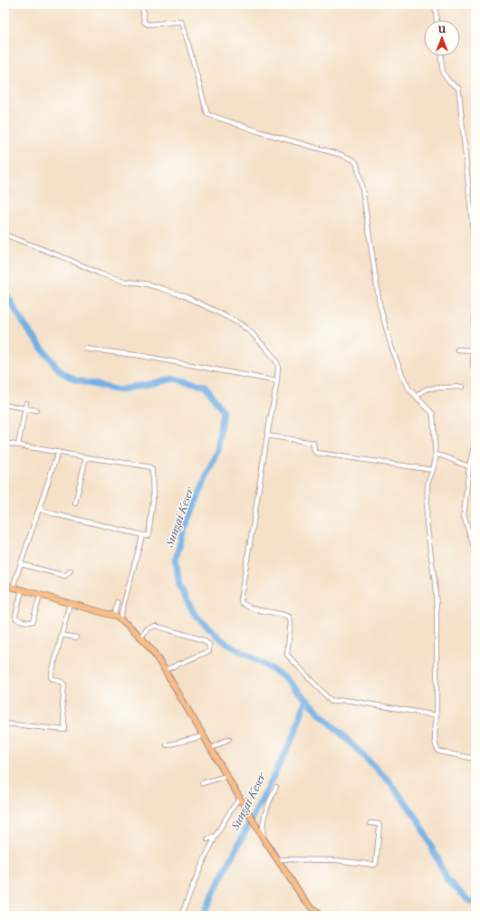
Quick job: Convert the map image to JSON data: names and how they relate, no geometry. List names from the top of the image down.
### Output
{
  "water": ["Sungai Keser"],
  "north": "top"
}
